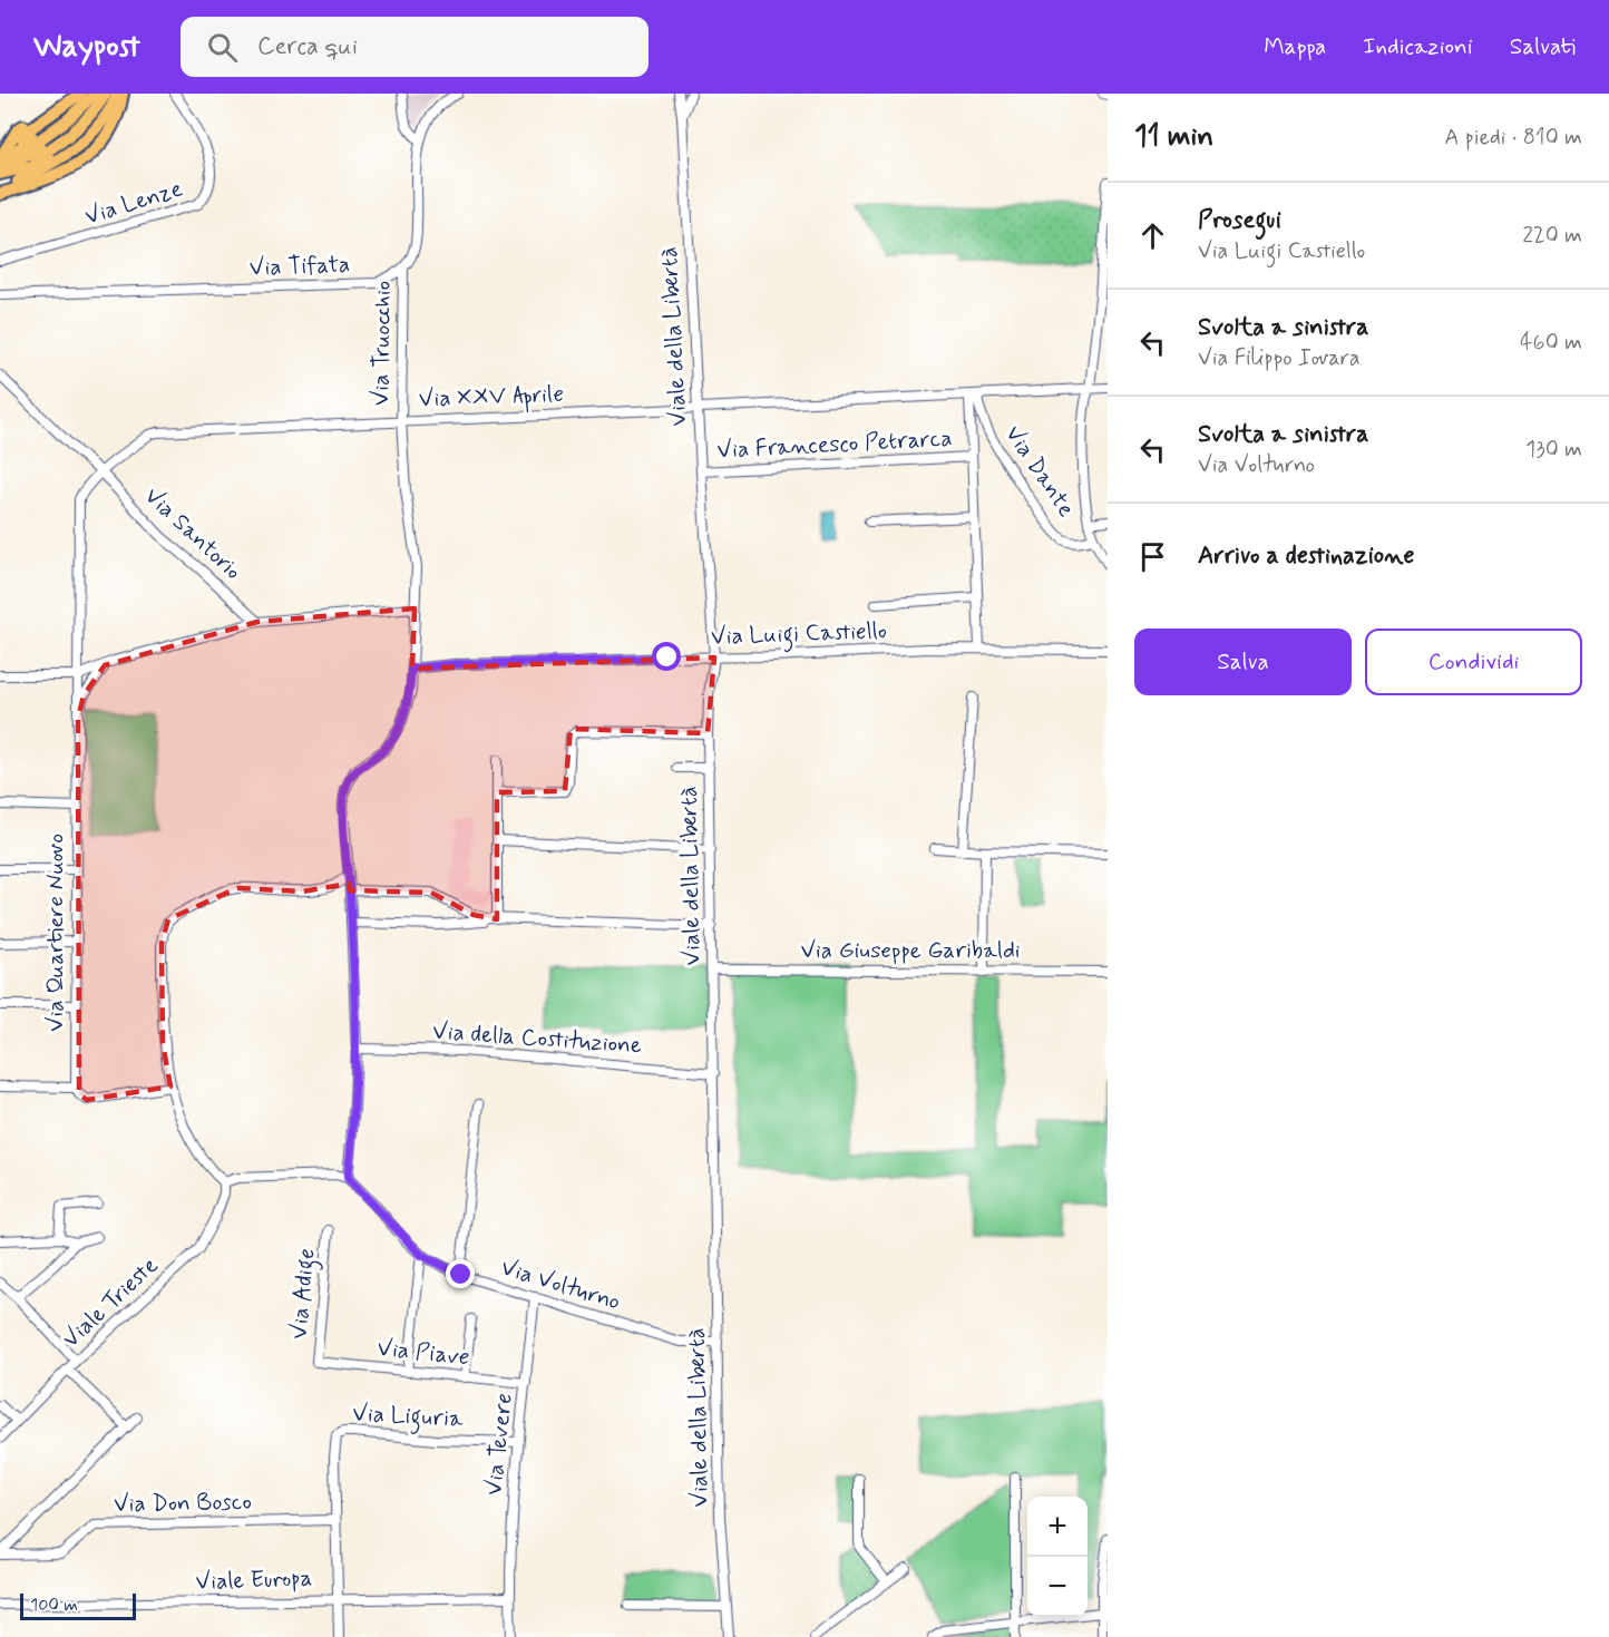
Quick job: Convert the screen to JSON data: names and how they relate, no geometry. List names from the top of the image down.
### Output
{
  "streets": {
    "street": [
      "Via Lenze",
      "Via Tifata",
      "Viale della Libertà",
      "Via Truocchio",
      "Via XXV Aprile",
      "Via Francesco Petrarca",
      "Via Dante",
      "Via Santorio",
      "Via Luigi Castiello",
      "Via Quartiere Nuovo",
      "Via Giuseppe Garibaldi",
      "Via della Costituzione",
      "Via Volturno",
      "Via Adige",
      "Viale Trieste",
      "Via Piave",
      "Via Liguria",
      "Via Tevere",
      "Via Don Bosco",
      "Viale Europa"
    ]
  },
  "crossings": [
    ["Via Tifata", "Via Truocchio"],
    ["Viale della Libertà", "Via XXV Aprile"],
    ["Viale della Libertà", "Via Francesco Petrarca"],
    ["Viale della Libertà", "Via Luigi Castiello"],
    ["Viale della Libertà", "Via Giuseppe Garibaldi"],
    ["Viale della Libertà", "Via della Costituzione"],
    ["Viale della Libertà", "Via Volturno"],
    ["Via Truocchio", "Via XXV Aprile"],
    ["Via Truocchio", "Via Luigi Castiello"],
    ["Via Truocchio", "Via della Costituzione"],
    ["Via Truocchio", "Via Volturno"],
    ["Via XXV Aprile", "Via Dante"],
    ["Via XXV Aprile", "Via Santorio"],
    ["Via XXV Aprile", "Via Quartiere Nuovo"],
    ["Via Volturno", "Via Tevere"],
    ["Via Adige", "Via Piave"],
    ["Via Piave", "Via Tevere"],
    ["Via Liguria", "Via Tevere"],
    ["Via Liguria", "Via Don Bosco"],
    ["Via Liguria", "Viale Europa"],
    ["Via Tevere", "Viale Europa"]
  ],
  "scale_bar": "100 m",
  "page": {
    "header": "Waypost",
    "search": "Cerca qui",
    "nav": ["Mappa", "Indicazioni", "Salvati"],
    "heading": ["11 min", "A piedi · 810 m"],
    "list": [
      ["Prosegui", "Via Luigi Castiello", "220 m"],
      ["Svolta a sinistra", "Via Filippo Iovara", "460 m"],
      ["Svolta a sinistra", "Via Volturno", "130 m"],
      "Arrivo a destinazione"
    ],
    "buttons": ["Salva", "Condividi"],
    "map_buttons": ["+", "−"],
    "scale": "100 m"
  }
}
